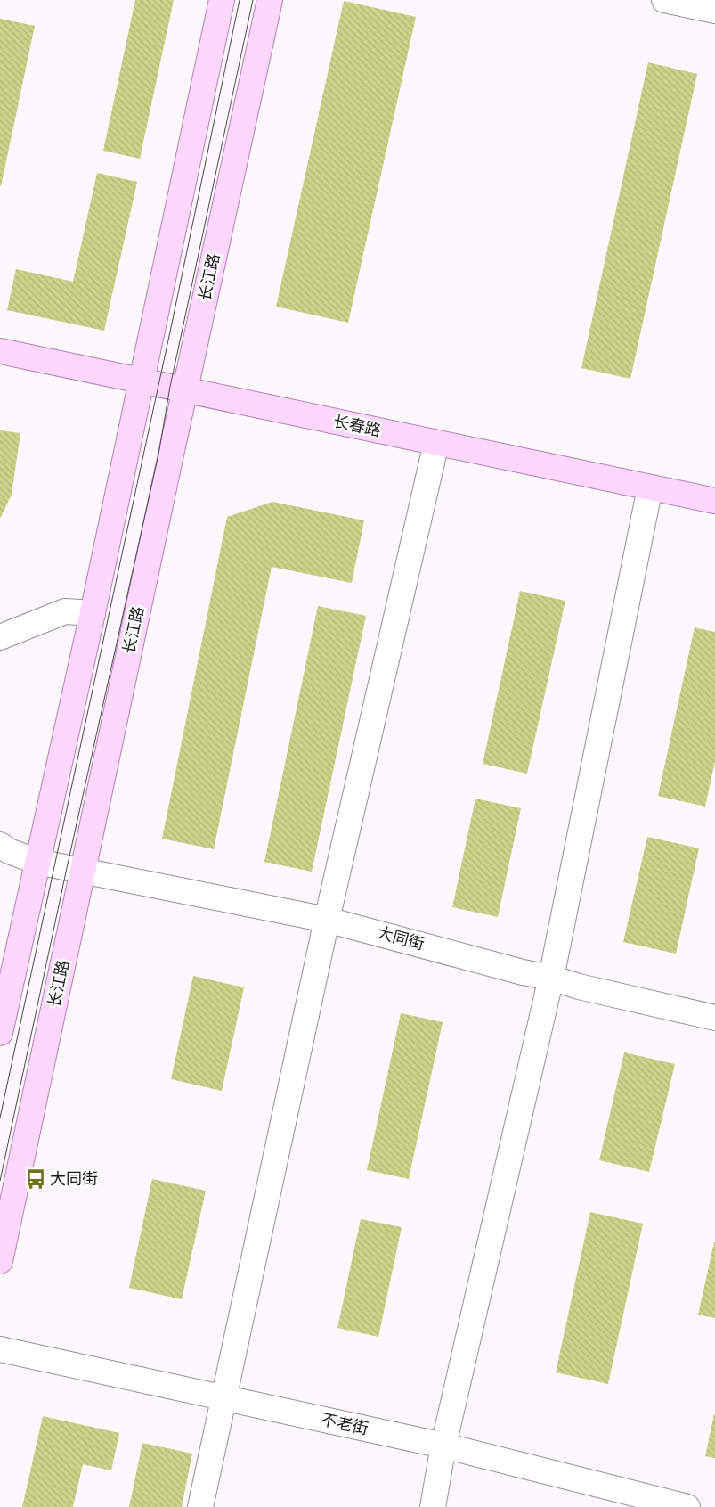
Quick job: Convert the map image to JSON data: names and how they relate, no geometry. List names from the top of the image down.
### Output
{
  "streets": {
    "main road": ["长江路", "长春路"],
    "street": ["大同街", "不老街"]
  },
  "crossings": [
    ["长江路", "长春路"],
    ["长江路", "大同街"]
  ],
  "places": {
    "bus stop": ["大同街"]
  }
}
